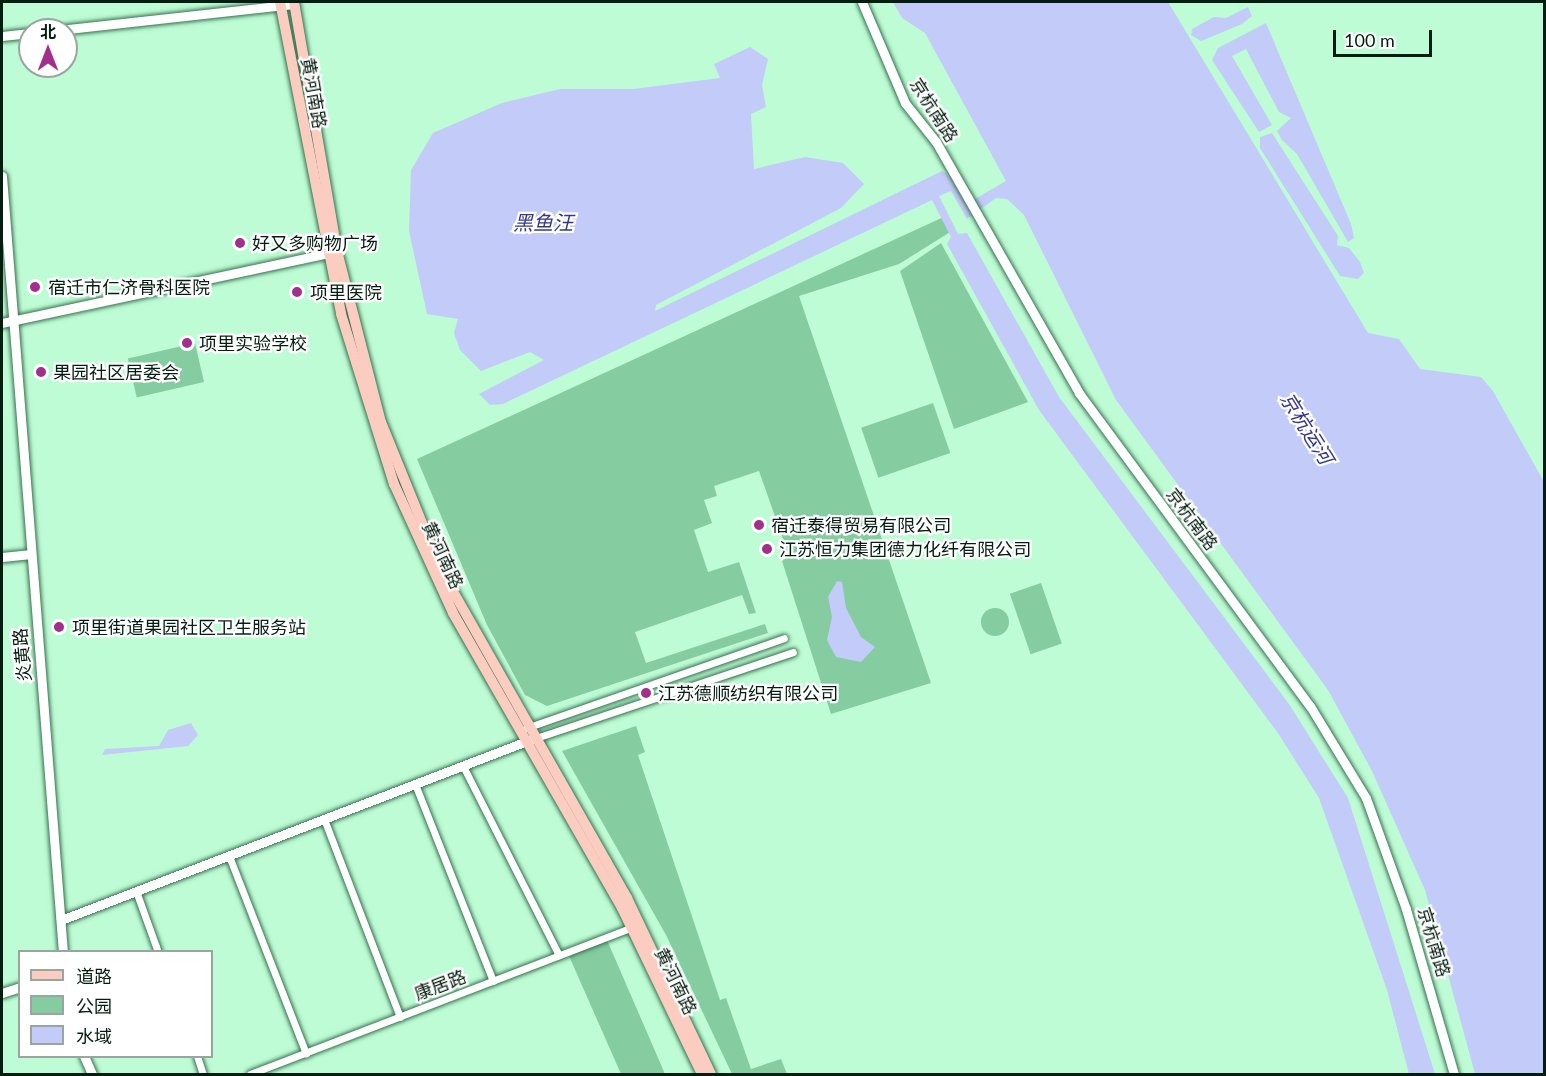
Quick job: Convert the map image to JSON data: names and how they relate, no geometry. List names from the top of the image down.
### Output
{
  "streets": {
    "main road": ["黄河南路"],
    "street": ["京杭南路", "炎黄路", "康居路"]
  },
  "crossings": [
    ["黄河南路", "康居路"]
  ],
  "water": ["黑鱼汪", "京杭运河"],
  "places": [
    "好又多购物广场",
    "宿迁市仁济骨科医院",
    "项里医院",
    "项里实验学校",
    "果园社区居委会",
    "宿迁泰得贸易有限公司",
    "江苏恒力集团德力化纤有限公司",
    "项里街道果园社区卫生服务站",
    "江苏德顺纺织有限公司"
  ],
  "legend": ["道路", "公园", "水域"],
  "scale_bar": "100 m",
  "north": "top"
}
